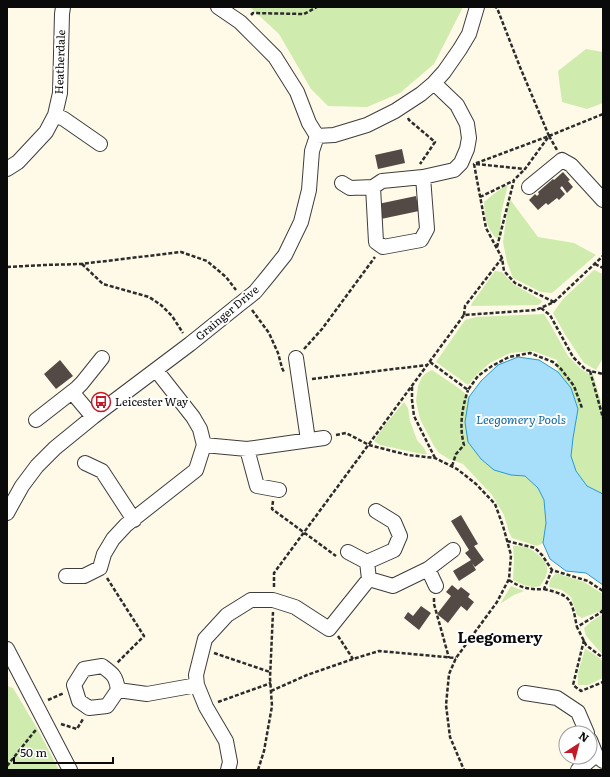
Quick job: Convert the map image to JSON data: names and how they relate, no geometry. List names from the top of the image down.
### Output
{
  "streets": {
    "street": ["Heatherdale", "Grainger Drive"]
  },
  "districts": ["Leegomery"],
  "water": ["Leegomery Pools"],
  "places": {
    "bus stop": ["Leicester Way"]
  },
  "scale_bar": "50 m",
  "north": "top right"
}
